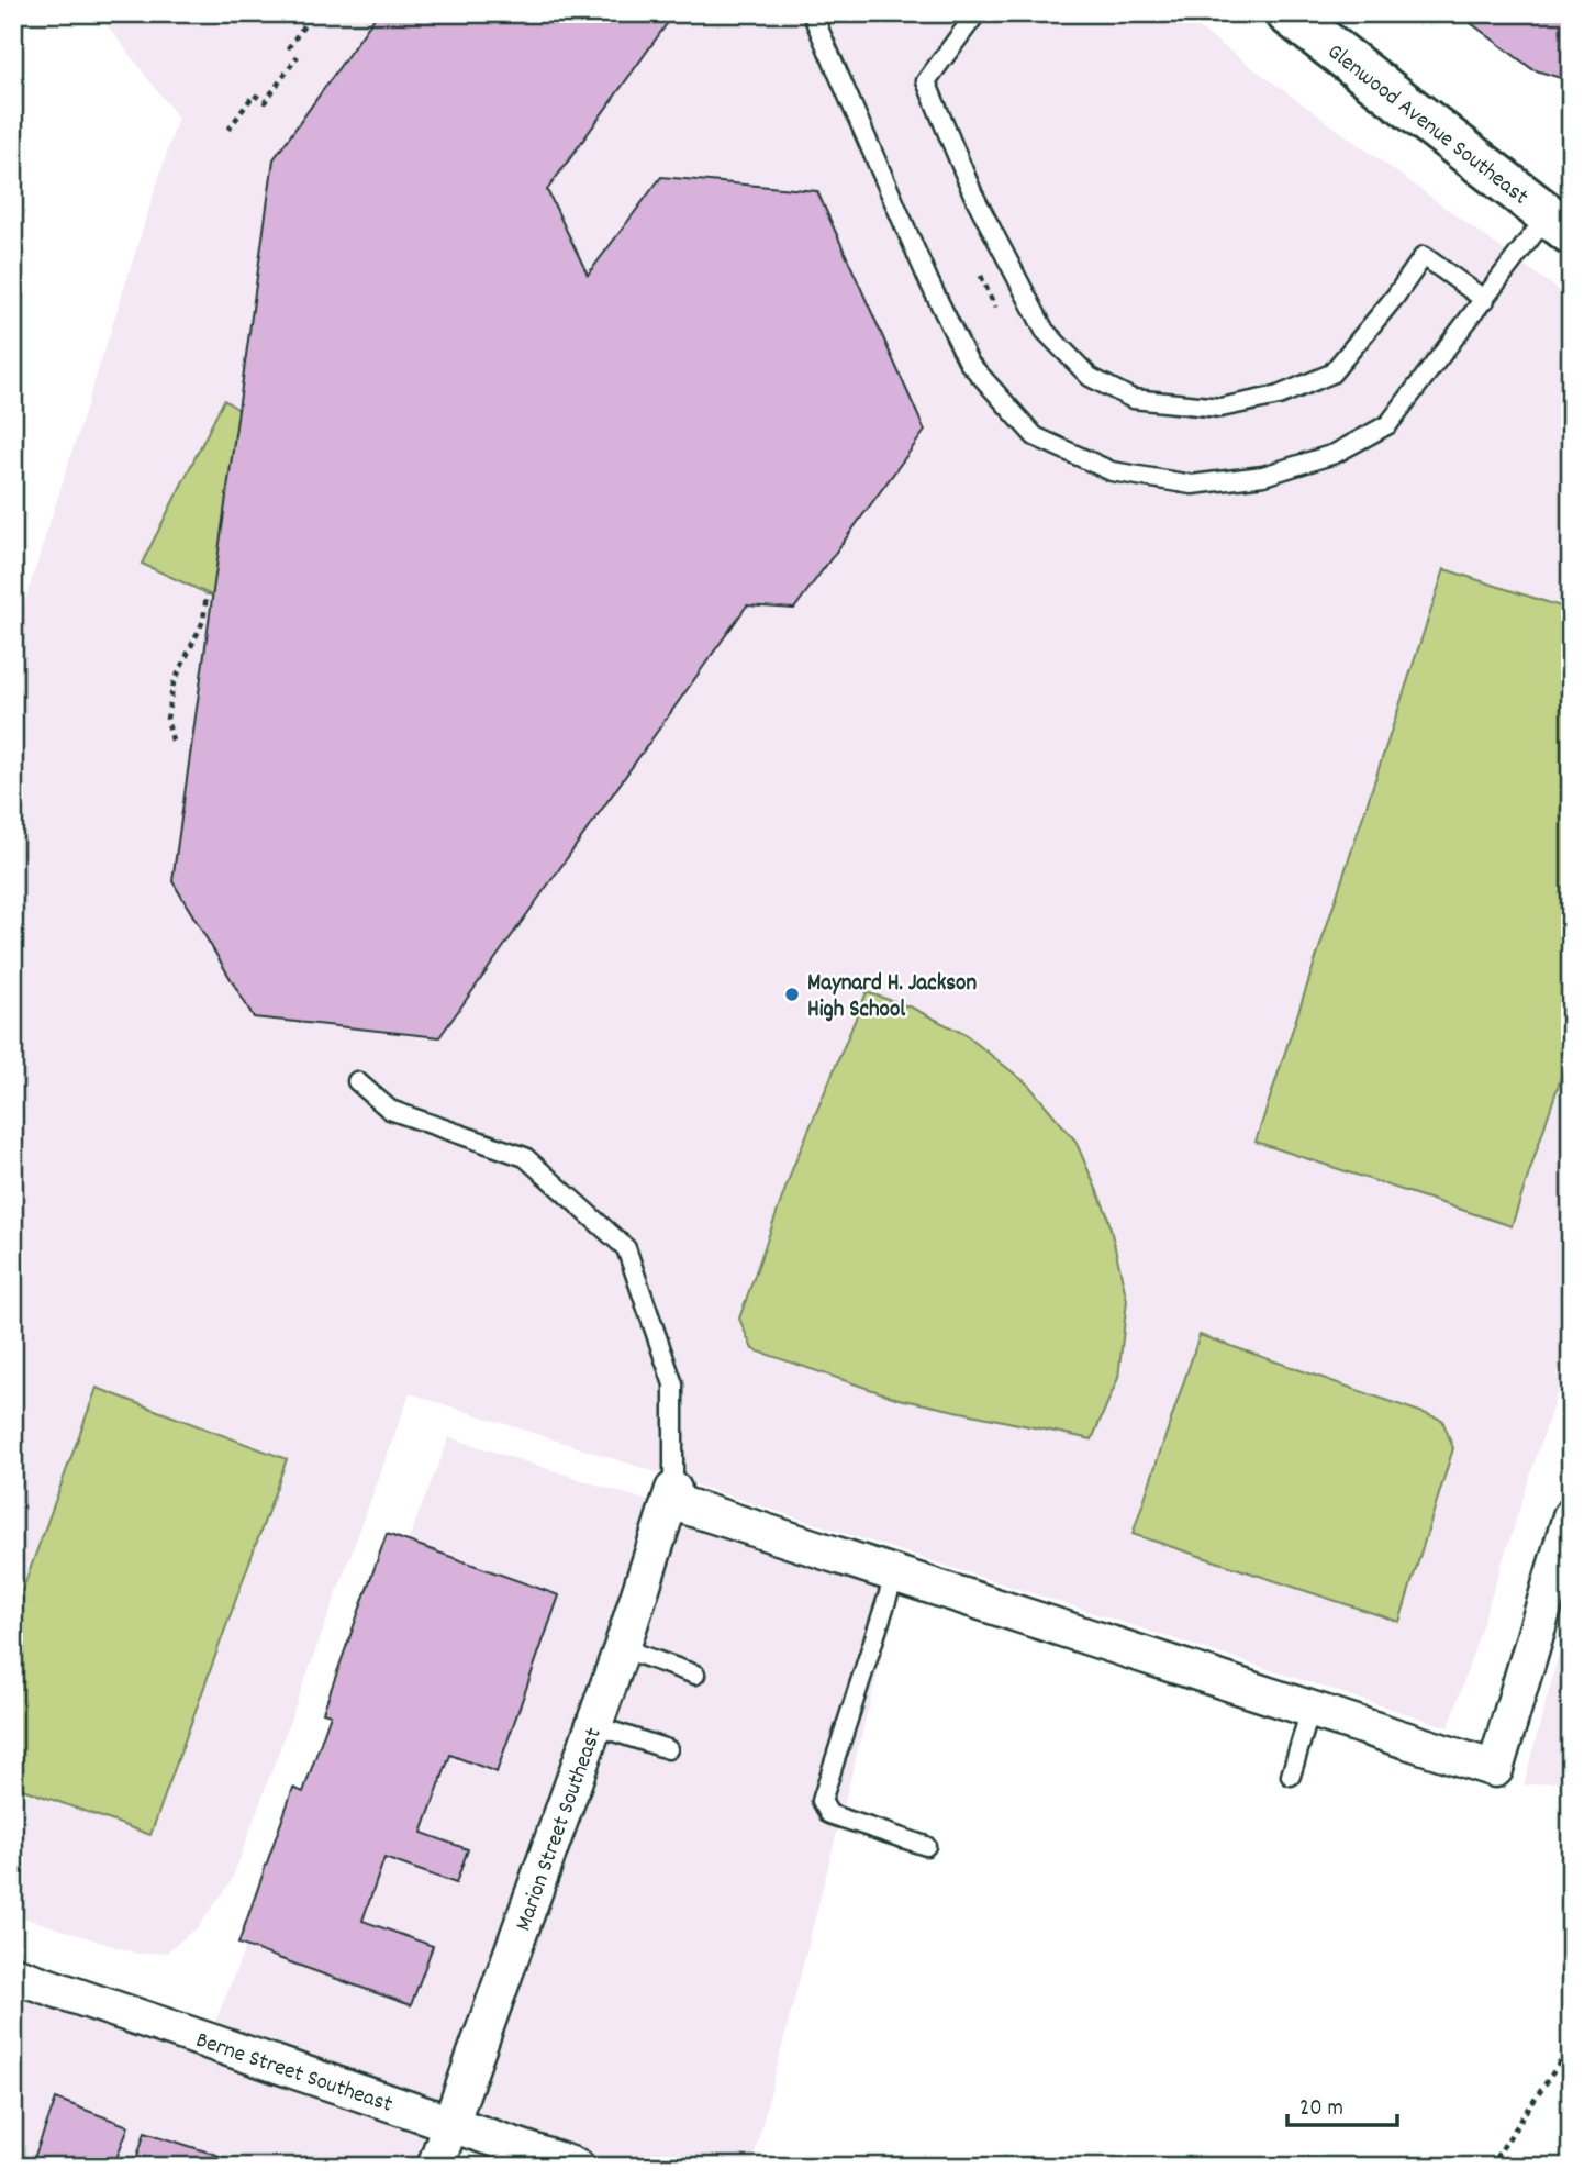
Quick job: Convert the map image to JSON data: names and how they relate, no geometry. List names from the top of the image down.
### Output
{
  "streets": {
    "street": ["Glenwood Avenue Southeast", "Marion Street Southeast", "Berne Street Southeast"]
  },
  "crossings": [
    ["Marion Street Southeast", "Berne Street Southeast"]
  ],
  "places": ["Maynard H. Jackson High School"],
  "scale_bar": "20 m"
}
